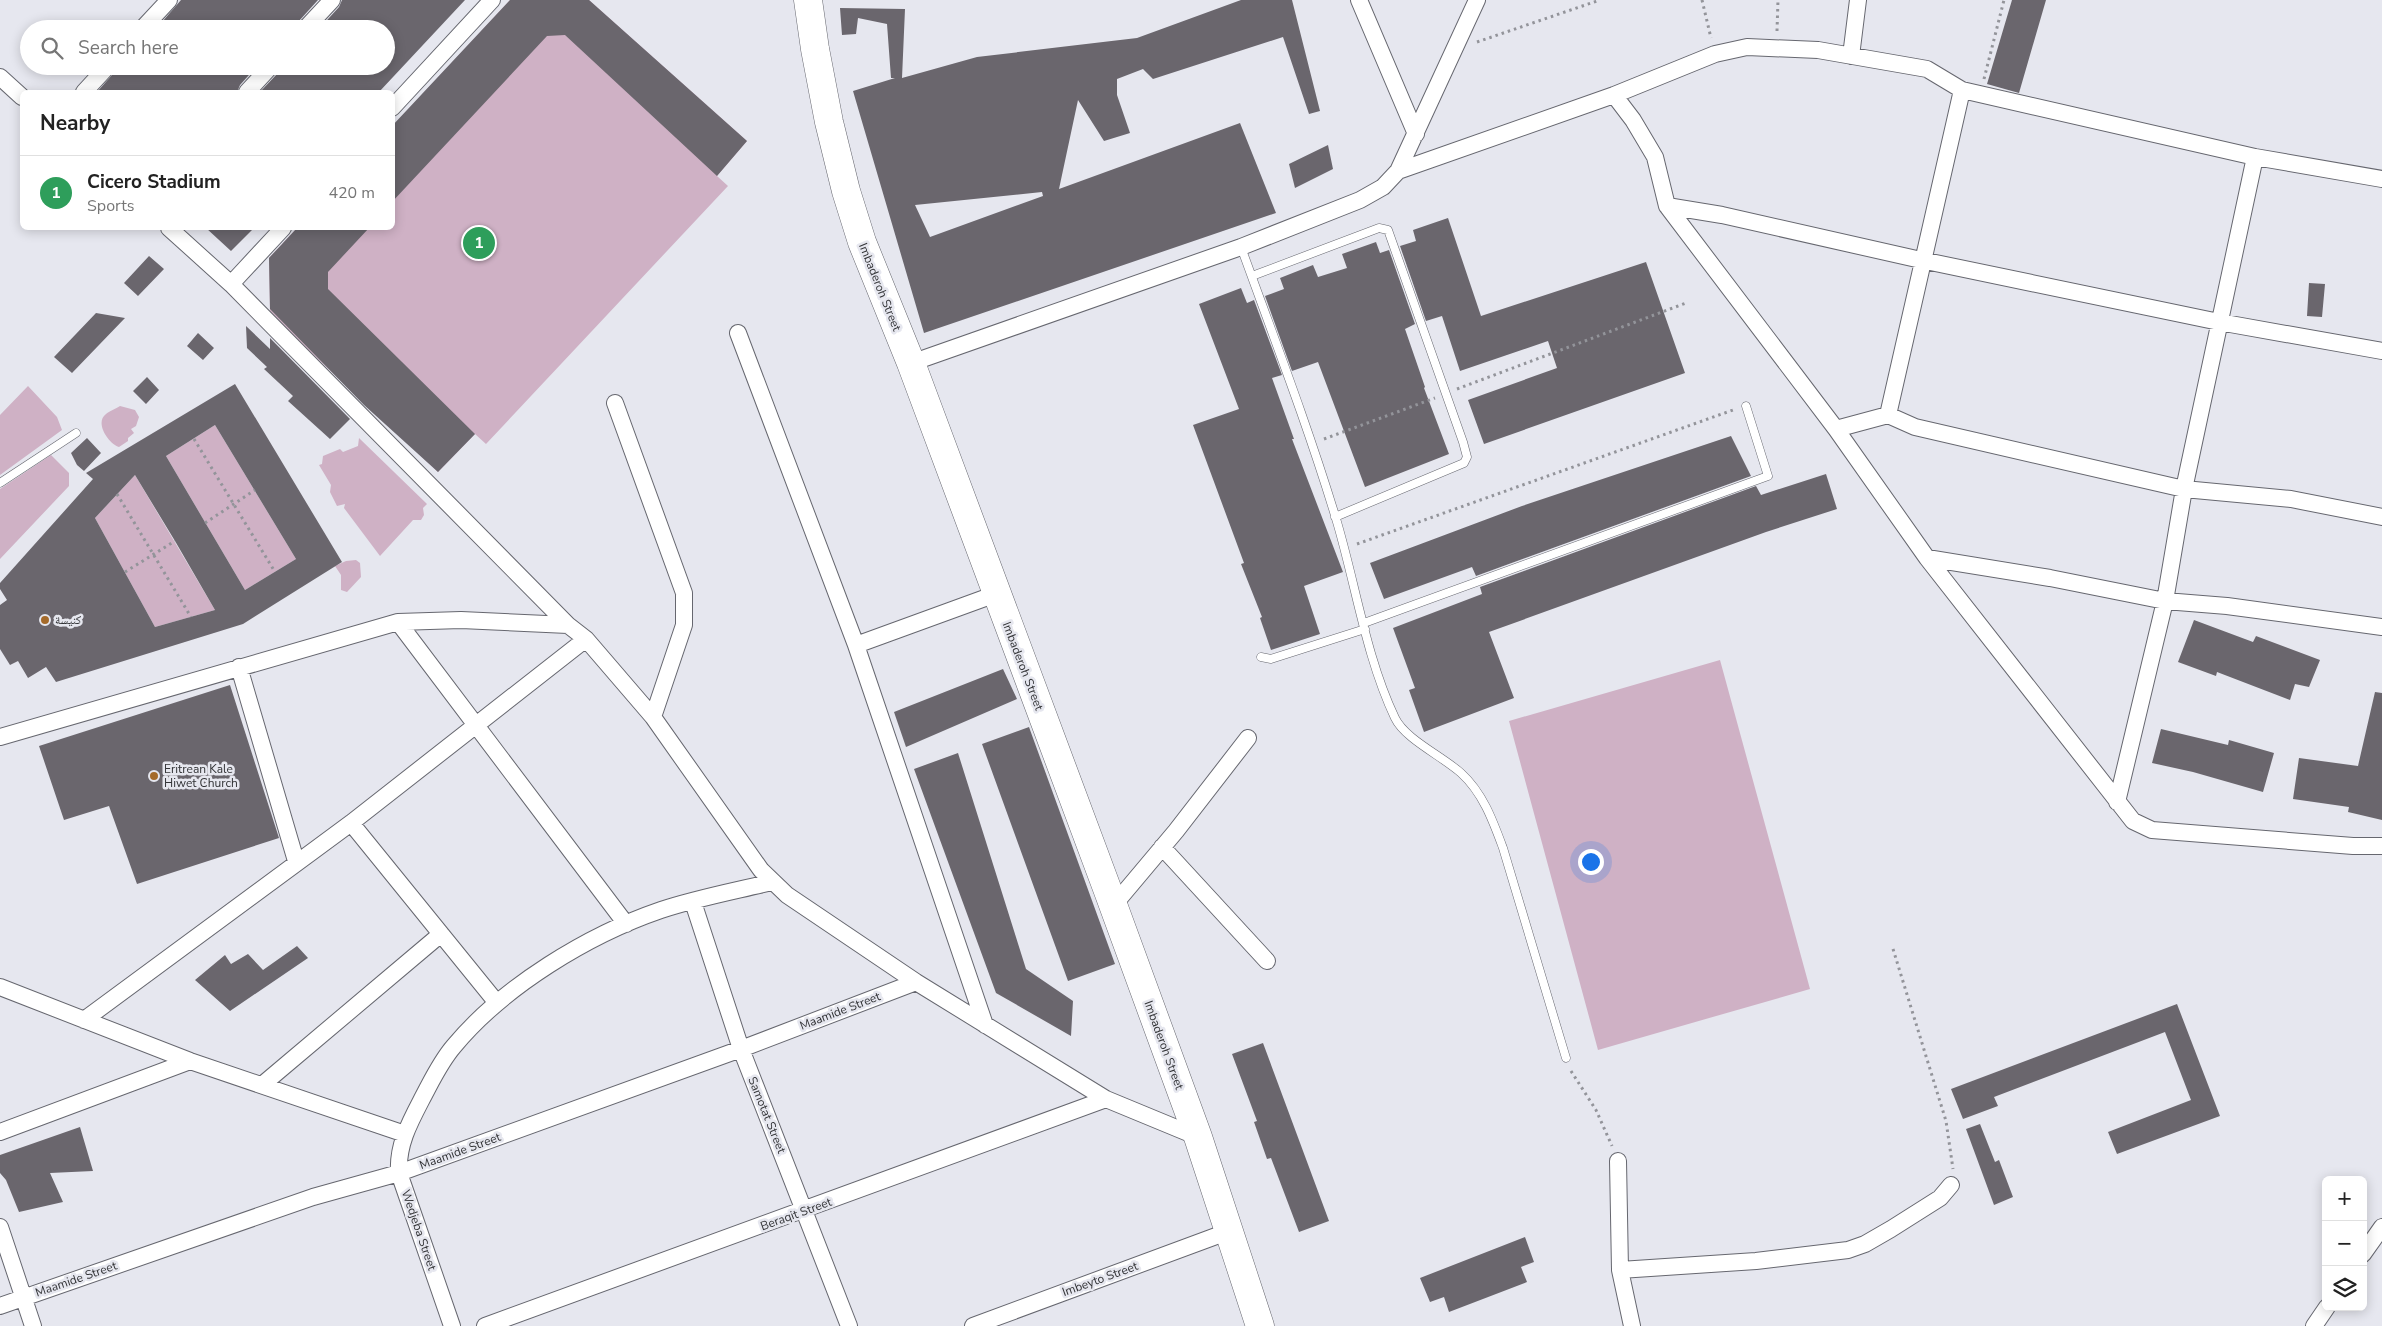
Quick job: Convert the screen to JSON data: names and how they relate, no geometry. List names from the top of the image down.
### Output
{
  "streets": {
    "highway": ["Imbaderoh Street"],
    "street": [
      "Maamide Street",
      "Samotat Street",
      "Beraqit Street",
      "Wedjeba Street",
      "Imbeyto Street"
    ]
  },
  "crossings": [
    ["Imbaderoh Street", "Imbeyto Street"],
    ["Maamide Street", "Samotat Street"],
    ["Maamide Street", "Wedjeba Street"],
    ["Samotat Street", "Beraqit Street"],
    ["Samotat Street", "Wedjeba Street"]
  ],
  "places": ["كنيسة", "Eritrean Kale Hiwet Church"],
  "page": {
    "search": "Search here",
    "heading": "Nearby",
    "list": [
      {
        "mark": "1",
        "name": "Cicero Stadium",
        "note": "Sports",
        "value": "420 m"
      }
    ],
    "pins": "1",
    "map_buttons": ["+", "−"]
  }
}
